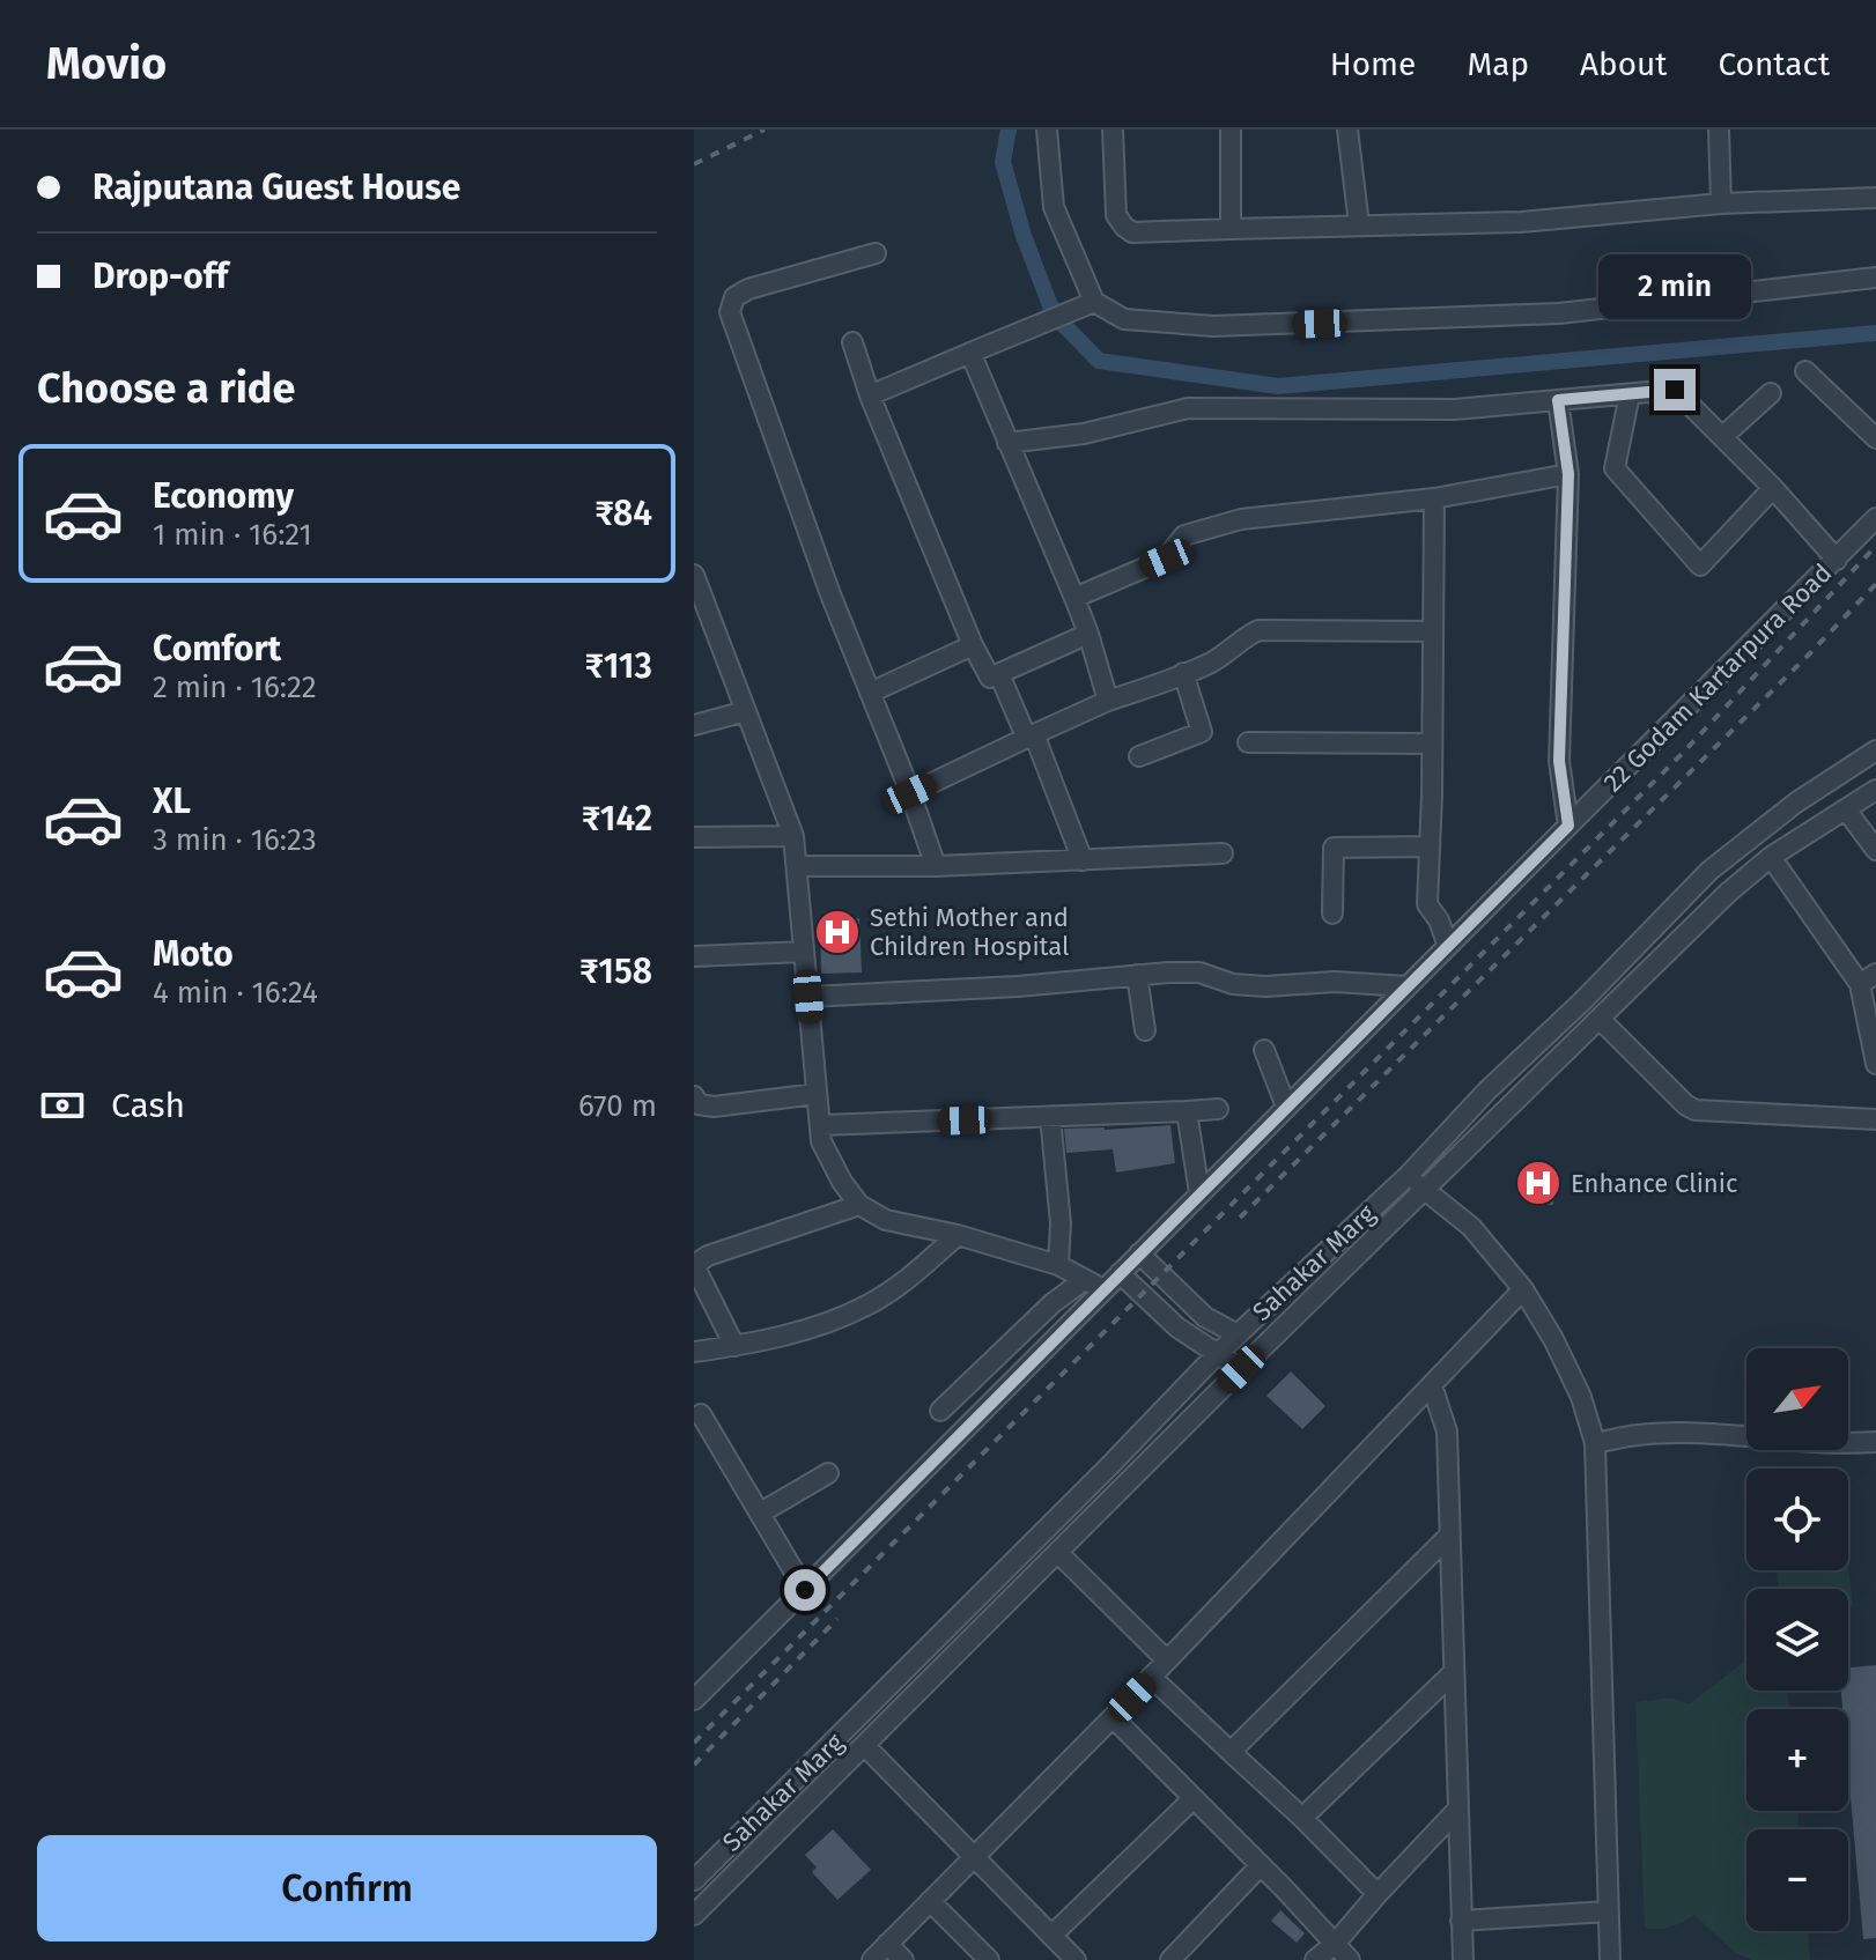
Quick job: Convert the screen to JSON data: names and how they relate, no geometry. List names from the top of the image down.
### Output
{
  "streets": {
    "street": ["22 Godam Kartarpura Road", "Sahakar Marg"]
  },
  "places": {
    "hospital": ["Sethi Mother and Children Hospital", "Enhance Clinic"]
  },
  "north": "top right",
  "page": {
    "header": "Movio",
    "nav": [
      "Home",
      "Map",
      "About",
      "Contact"
    ],
    "banner": ["Rajputana Guest House", "Drop-off"],
    "bubble": "2 min",
    "heading": "Choose a ride",
    "list": [
      {
        "name": "Economy",
        "note": "1 min · 16:21",
        "value": "₹84"
      },
      {
        "name": "Comfort",
        "note": "2 min · 16:22",
        "value": "₹113"
      },
      {
        "name": "XL",
        "note": "3 min · 16:23",
        "value": "₹142"
      },
      {
        "name": "Moto",
        "note": "4 min · 16:24",
        "value": "₹158"
      }
    ],
    "pay": ["Cash", "670 m"],
    "map_buttons": ["+", "−"],
    "buttons": "Confirm"
  }
}
